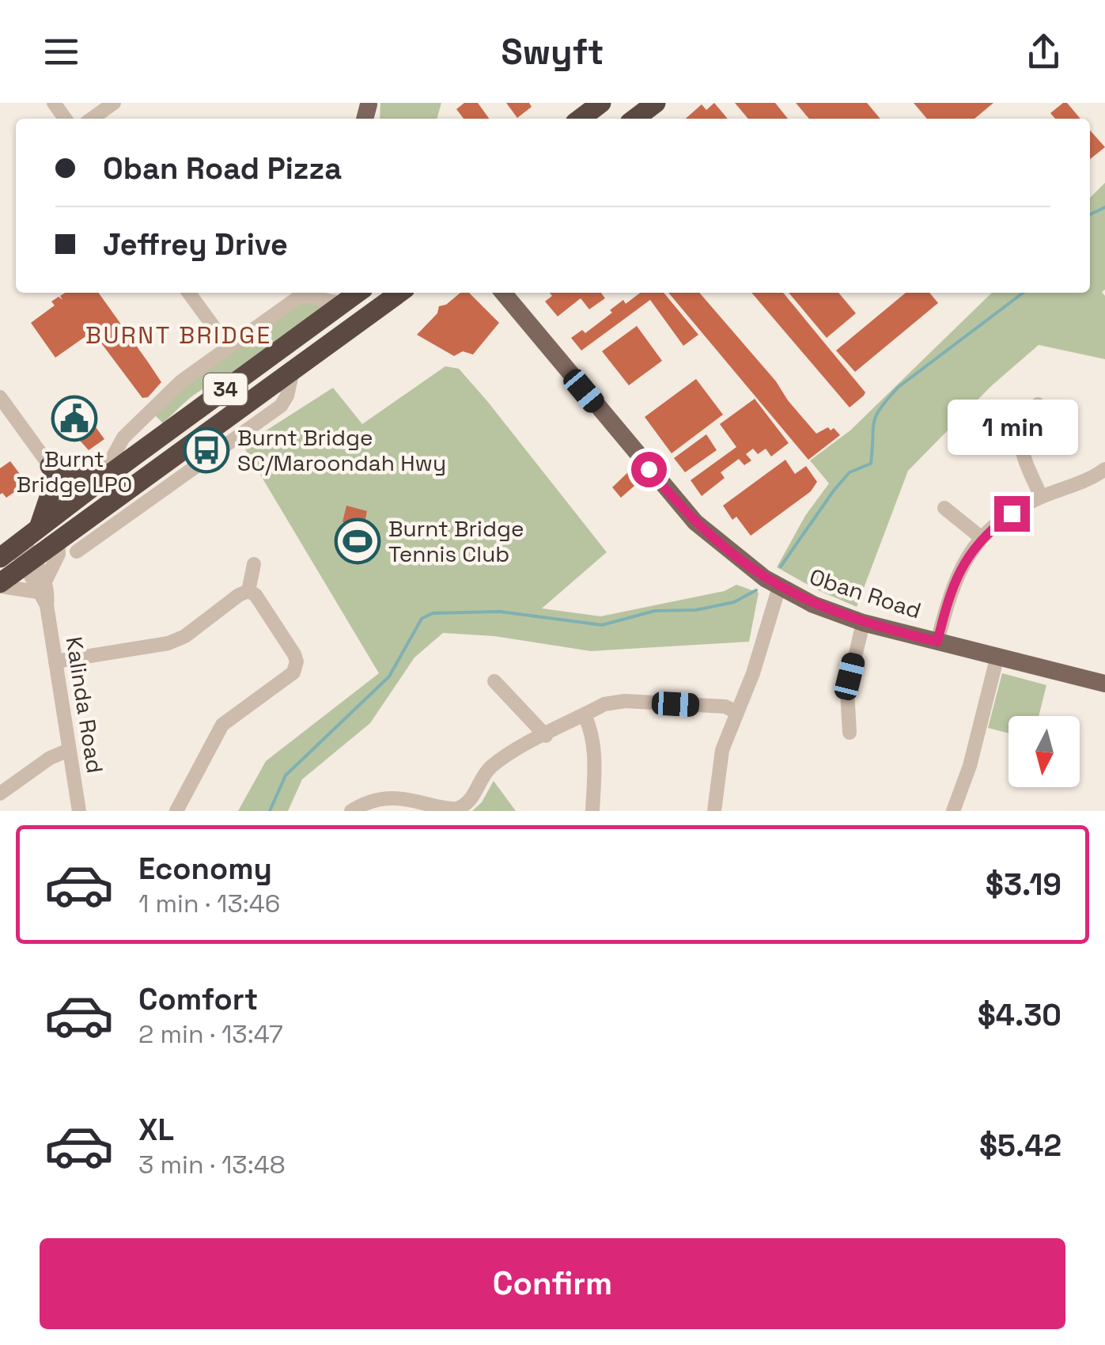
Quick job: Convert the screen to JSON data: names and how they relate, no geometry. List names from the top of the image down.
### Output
{
  "streets": {
    "highway": ["34"],
    "main road": ["Oban Road"],
    "street": ["Kalinda Road"]
  },
  "crossings": [
    ["34", "Kalinda Road"]
  ],
  "districts": ["BURNT BRIDGE"],
  "places": {
    "public building": ["Burnt Bridge LPO"],
    "bus stop": ["Burnt Bridge SC/Maroondah Hwy"],
    "sports": ["Burnt Bridge Tennis Club"]
  },
  "north": "bottom",
  "page": {
    "header": "Swyft",
    "banner": ["Oban Road Pizza", "Jeffrey Drive"],
    "bubble": "1 min",
    "list": [
      {
        "name": "Economy",
        "note": "1 min · 13:46",
        "value": "$3.19"
      },
      {
        "name": "Comfort",
        "note": "2 min · 13:47",
        "value": "$4.30"
      },
      {
        "name": "XL",
        "note": "3 min · 13:48",
        "value": "$5.42"
      }
    ],
    "buttons": "Confirm"
  }
}
